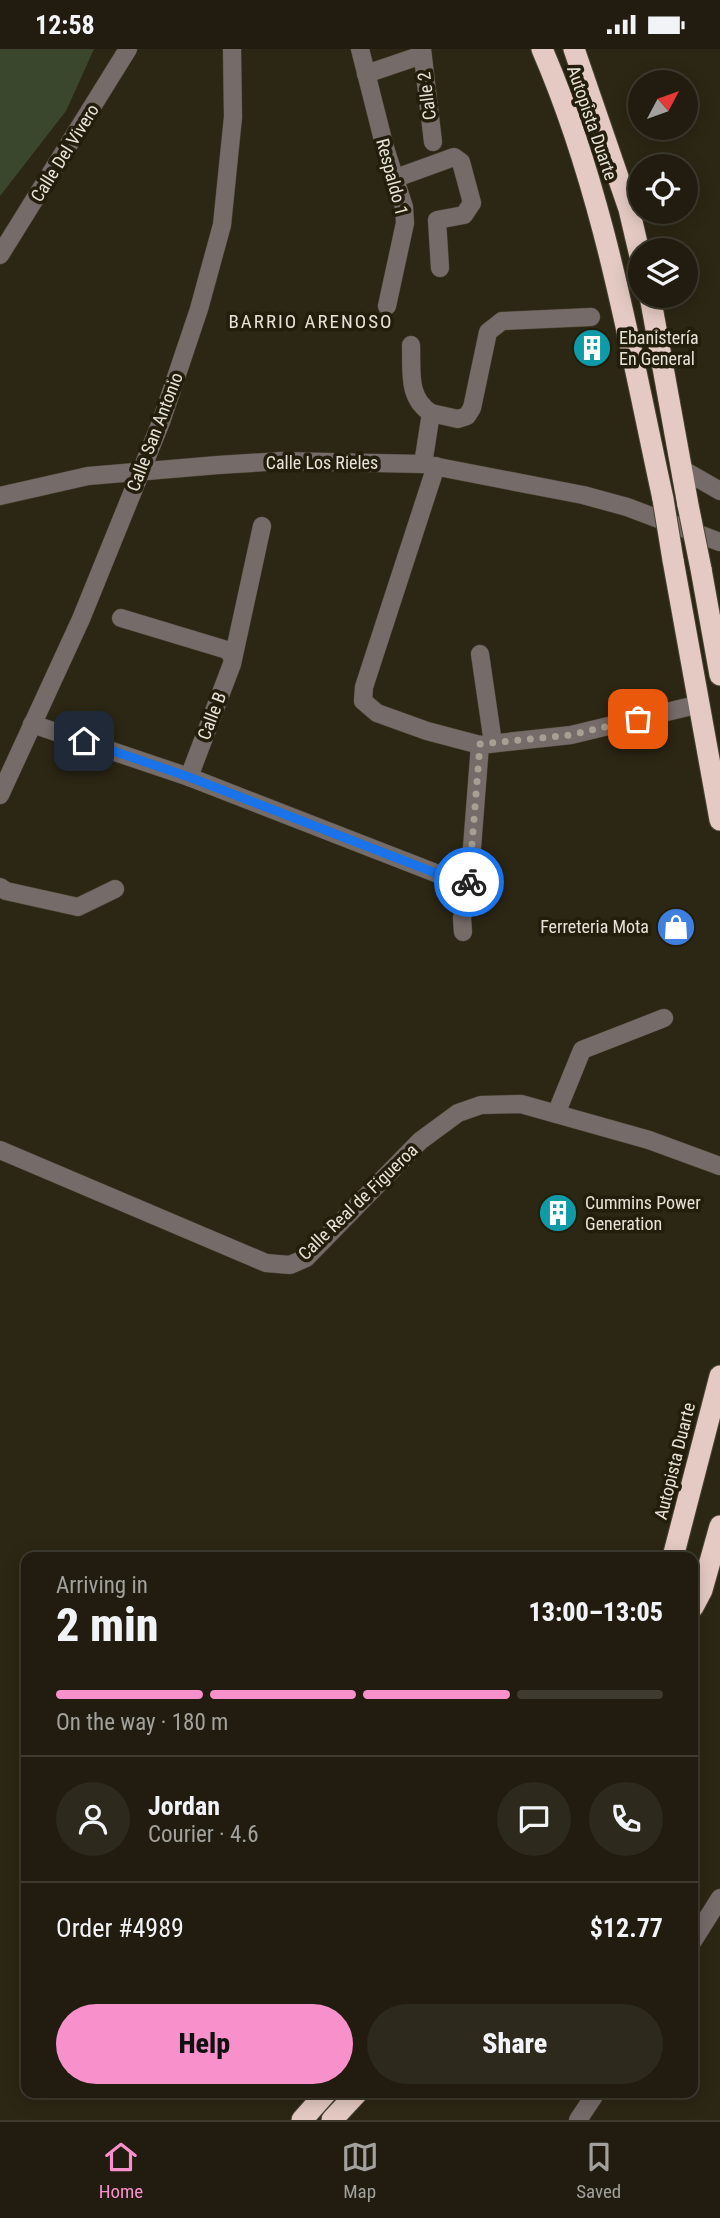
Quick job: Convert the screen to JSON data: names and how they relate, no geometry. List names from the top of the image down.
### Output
{
  "streets": {
    "highway": ["Autopista Duarte"],
    "street": [
      "Calle 2",
      "Calle Del Vivero",
      "Respaldo 1",
      "Calle San Antonio",
      "Calle Los Rieles",
      "Calle B",
      "Calle Real de Figueroa"
    ]
  },
  "crossings": [
    ["Calle San Antonio", "Calle Los Rieles"]
  ],
  "districts": ["BARRIO ARENOSO"],
  "places": {
    "building": ["Ebanistería En General", "Cummins Power Generation"],
    "shop": ["Ferreteria Mota"]
  },
  "north": "top right",
  "page": {
    "status": "12:58",
    "heading": ["2 min", "Arriving in", "13:00–13:05"],
    "panel": [
      "Jordan",
      "Courier · 4.6",
      "Order #4989",
      "$12.77"
    ],
    "bar": "On the way · 180 m",
    "buttons": ["Help", "Share"],
    "tabs": ["Home", "Map", "Saved"]
  }
}
